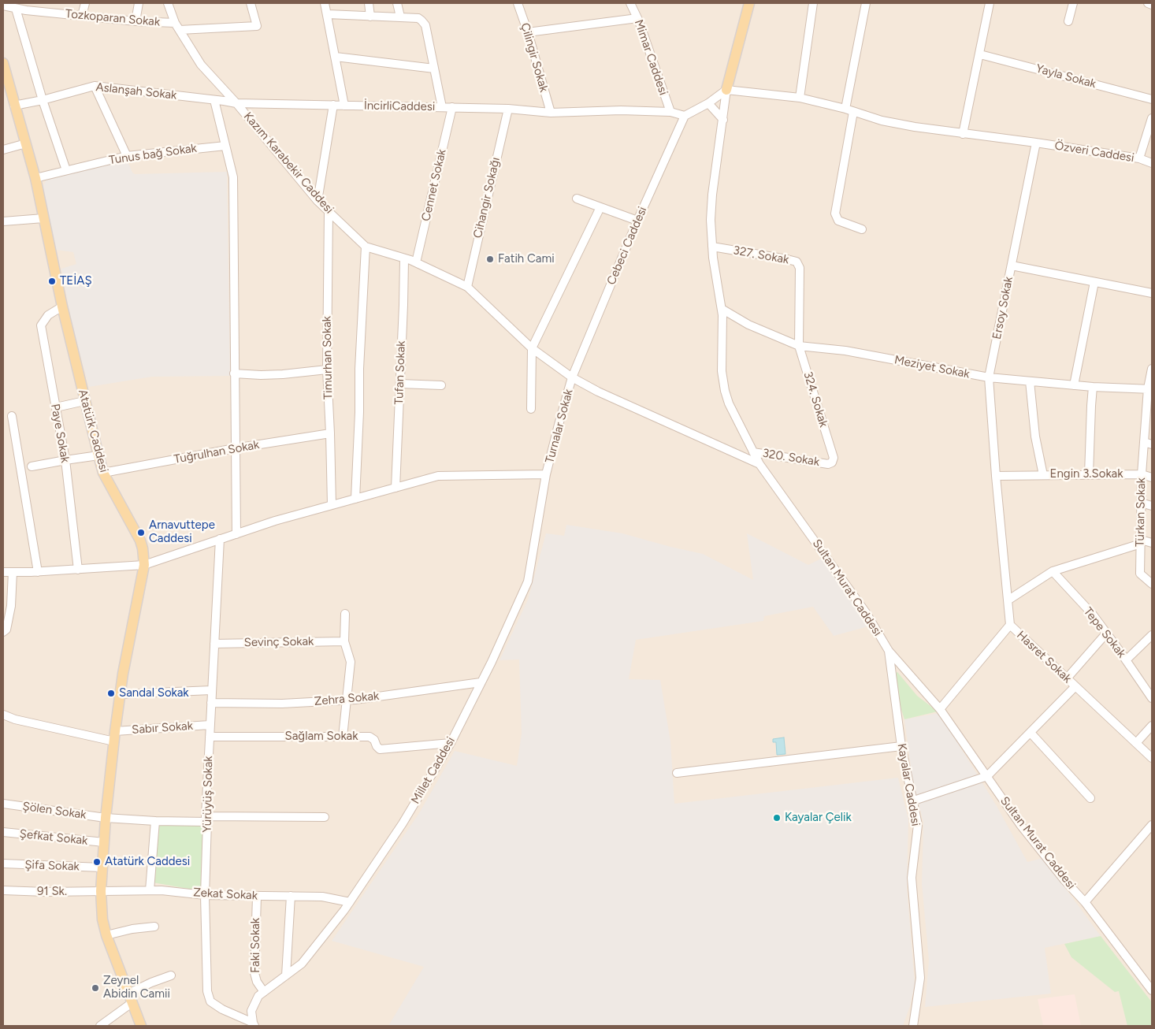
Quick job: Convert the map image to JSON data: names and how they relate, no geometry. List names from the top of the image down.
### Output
{
  "streets": {
    "main road": ["Atatürk Caddesi"],
    "street": [
      "Tozkoparan Sokak",
      "Çilingir Sokak",
      "Mimar Caddesi",
      "Yayla Sokak",
      "Aslanşah Sokak",
      "İncirliCaddesi",
      "Özveri Caddesi",
      "Tunus bağ Sokak",
      "Kazım Karabekir Caddesi",
      "Cennet Sokak",
      "Cihangir Sokağı",
      "Cebeci Caddesi",
      "327. Sokak",
      "Ersoy Sokak",
      "Timurhan Sokak",
      "Meziyet Sokak",
      "Tufan Sokak",
      "324. Sokak",
      "Turnalar Sokak",
      "Paye Sokak",
      "Tuğrulhan Sokak",
      "320. Sokak",
      "Engin 3.Sokak",
      "Türkan Sokak",
      "Sultan Murat Caddesi",
      "Tepe Sokak",
      "Sevinç Sokak",
      "Hasret Sokak",
      "Zehra Sokak",
      "Sabır Sokak",
      "Sağlam Sokak",
      "Millet Caddesi",
      "Kayalar Caddesi",
      "Yürüyüş Sokak",
      "Şölen Sokak",
      "Şefkat Sokak",
      "Şifa Sokak",
      "91 Sk.",
      "Zekat Sokak",
      "Faki Sokak"
    ]
  },
  "crossings": [
    ["Çilingir Sokak", "İncirliCaddesi"],
    ["Mimar Caddesi", "İncirliCaddesi"],
    ["Aslanşah Sokak", "İncirliCaddesi"],
    ["Aslanşah Sokak", "Kazım Karabekir Caddesi"],
    ["Aslanşah Sokak", "Atatürk Caddesi"],
    ["İncirliCaddesi", "Kazım Karabekir Caddesi"],
    ["İncirliCaddesi", "Cennet Sokak"],
    ["İncirliCaddesi", "Cihangir Sokağı"],
    ["İncirliCaddesi", "Cebeci Caddesi"],
    ["Özveri Caddesi", "Ersoy Sokak"],
    ["Özveri Caddesi", "Sultan Murat Caddesi"],
    ["Tunus bağ Sokak", "Atatürk Caddesi"],
    ["Kazım Karabekir Caddesi", "Cennet Sokak"],
    ["Kazım Karabekir Caddesi", "Cihangir Sokağı"],
    ["Kazım Karabekir Caddesi", "Cebeci Caddesi"],
    ["Kazım Karabekir Caddesi", "Timurhan Sokak"],
    ["Kazım Karabekir Caddesi", "Tufan Sokak"],
    ["Kazım Karabekir Caddesi", "Turnalar Sokak"],
    ["Kazım Karabekir Caddesi", "Sultan Murat Caddesi"],
    ["Cebeci Caddesi", "Turnalar Sokak"],
    ["327. Sokak", "Meziyet Sokak"],
    ["327. Sokak", "324. Sokak"],
    ["327. Sokak", "Sultan Murat Caddesi"],
    ["Ersoy Sokak", "Meziyet Sokak"],
    ["Ersoy Sokak", "Engin 3.Sokak"],
    ["Ersoy Sokak", "Hasret Sokak"],
    ["Timurhan Sokak", "Tuğrulhan Sokak"],
    ["Meziyet Sokak", "324. Sokak"],
    ["Meziyet Sokak", "Engin 3.Sokak"],
    ["Meziyet Sokak", "Türkan Sokak"],
    ["Meziyet Sokak", "Sultan Murat Caddesi"],
    ["324. Sokak", "320. Sokak"],
    ["Turnalar Sokak", "Millet Caddesi"],
    ["Atatürk Caddesi", "Paye Sokak"],
    ["Atatürk Caddesi", "Tuğrulhan Sokak"],
    ["Atatürk Caddesi", "Sabır Sokak"],
    ["Atatürk Caddesi", "Şölen Sokak"],
    ["Atatürk Caddesi", "Şefkat Sokak"],
    ["Atatürk Caddesi", "Şifa Sokak"],
    ["Atatürk Caddesi", "91 Sk."],
    ["Atatürk Caddesi", "Zekat Sokak"],
    ["320. Sokak", "Sultan Murat Caddesi"],
    ["Engin 3.Sokak", "Türkan Sokak"],
    ["Engin 3.Sokak", "Hasret Sokak"],
    ["Sultan Murat Caddesi", "Kayalar Caddesi"],
    ["Sevinç Sokak", "Yürüyüş Sokak"],
    ["Zehra Sokak", "Millet Caddesi"],
    ["Zehra Sokak", "Yürüyüş Sokak"],
    ["Sabır Sokak", "Yürüyüş Sokak"],
    ["Sağlam Sokak", "Millet Caddesi"],
    ["Sağlam Sokak", "Yürüyüş Sokak"],
    ["Millet Caddesi", "Yürüyüş Sokak"],
    ["Millet Caddesi", "Zekat Sokak"],
    ["Millet Caddesi", "Faki Sokak"],
    ["Yürüyüş Sokak", "Şölen Sokak"],
    ["Yürüyüş Sokak", "Zekat Sokak"],
    ["91 Sk.", "Zekat Sokak"],
    ["Zekat Sokak", "Faki Sokak"]
  ],
  "places": [
    "Fatih Cami",
    "TEİAŞ",
    "Arnavuttepe Caddesi",
    "Sandal Sokak",
    "Kayalar Çelik",
    "Atatürk Caddesi",
    "Zeynel Abidin Camii"
  ]
}
